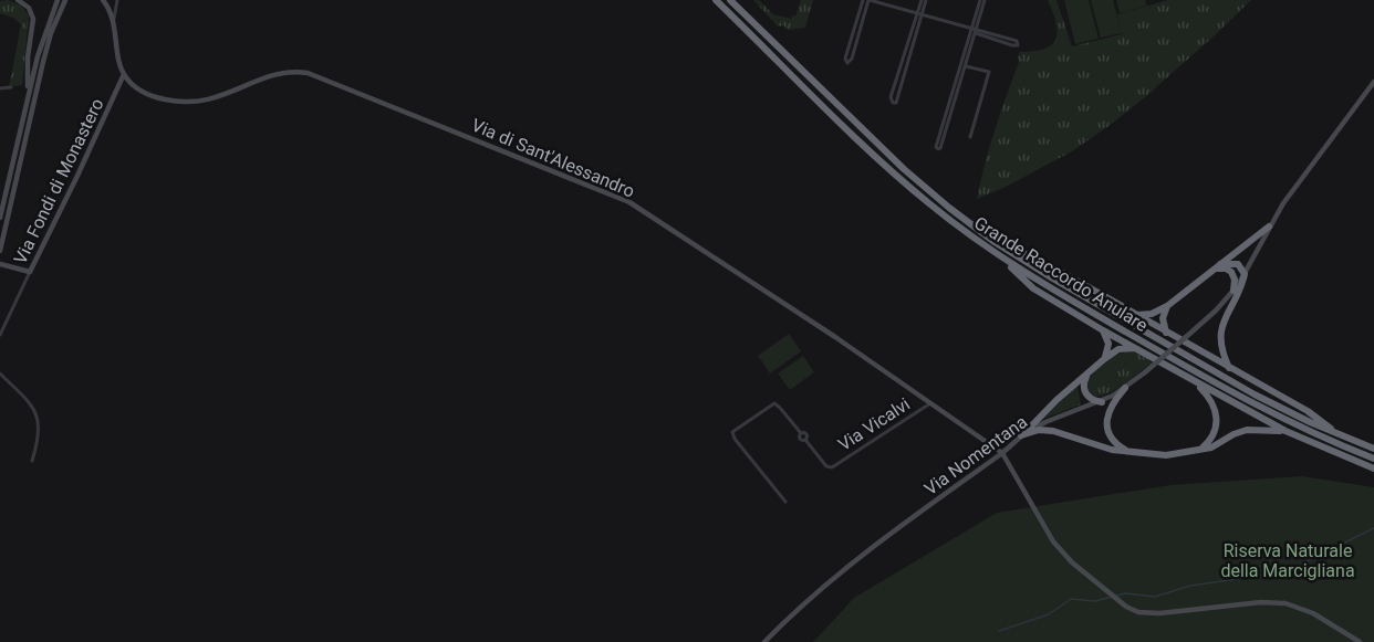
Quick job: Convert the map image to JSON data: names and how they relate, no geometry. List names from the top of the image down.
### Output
{
  "streets": {
    "highway": ["Grande Raccordo Anulare"],
    "street": [
      "Via di Sant'Alessandro",
      "Via Fondi di Monastero",
      "Via Vicalvi",
      "Via Nomentana"
    ]
  },
  "crossings": [
    ["Via di Sant'Alessandro", "Via Fondi di Monastero"],
    ["Via di Sant'Alessandro", "Via Vicalvi"],
    ["Via di Sant'Alessandro", "Via Nomentana"]
  ],
  "parks": ["Riserva Naturale della Marcigliana"]
}
